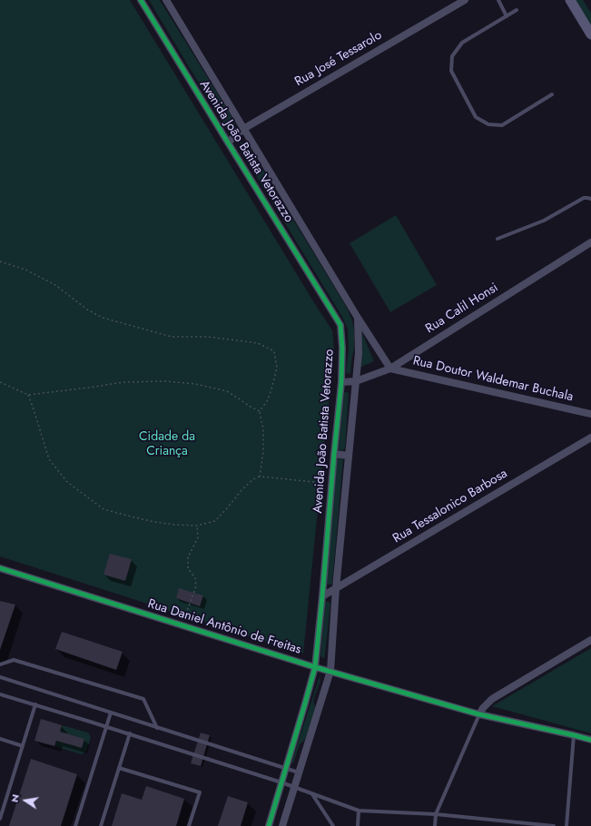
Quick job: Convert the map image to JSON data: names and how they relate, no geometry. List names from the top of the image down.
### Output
{
  "streets": {
    "street": [
      "Rua José Tessarolo",
      "Avenida João Batista Vetorazzo",
      "Rua Calil Honsi",
      "Rua Doutor Waldemar Buchala",
      "Rua Tessalonico Barbosa",
      "Rua Daniel Antônio de Freitas"
    ]
  },
  "crossings": [
    ["Rua José Tessarolo", "Avenida João Batista Vetorazzo"],
    ["Avenida João Batista Vetorazzo", "Rua Calil Honsi"],
    ["Avenida João Batista Vetorazzo", "Rua Tessalonico Barbosa"],
    ["Avenida João Batista Vetorazzo", "Rua Daniel Antônio de Freitas"],
    ["Rua Calil Honsi", "Rua Doutor Waldemar Buchala"]
  ],
  "parks": ["Cidade da Criança"],
  "north": "left"
}
